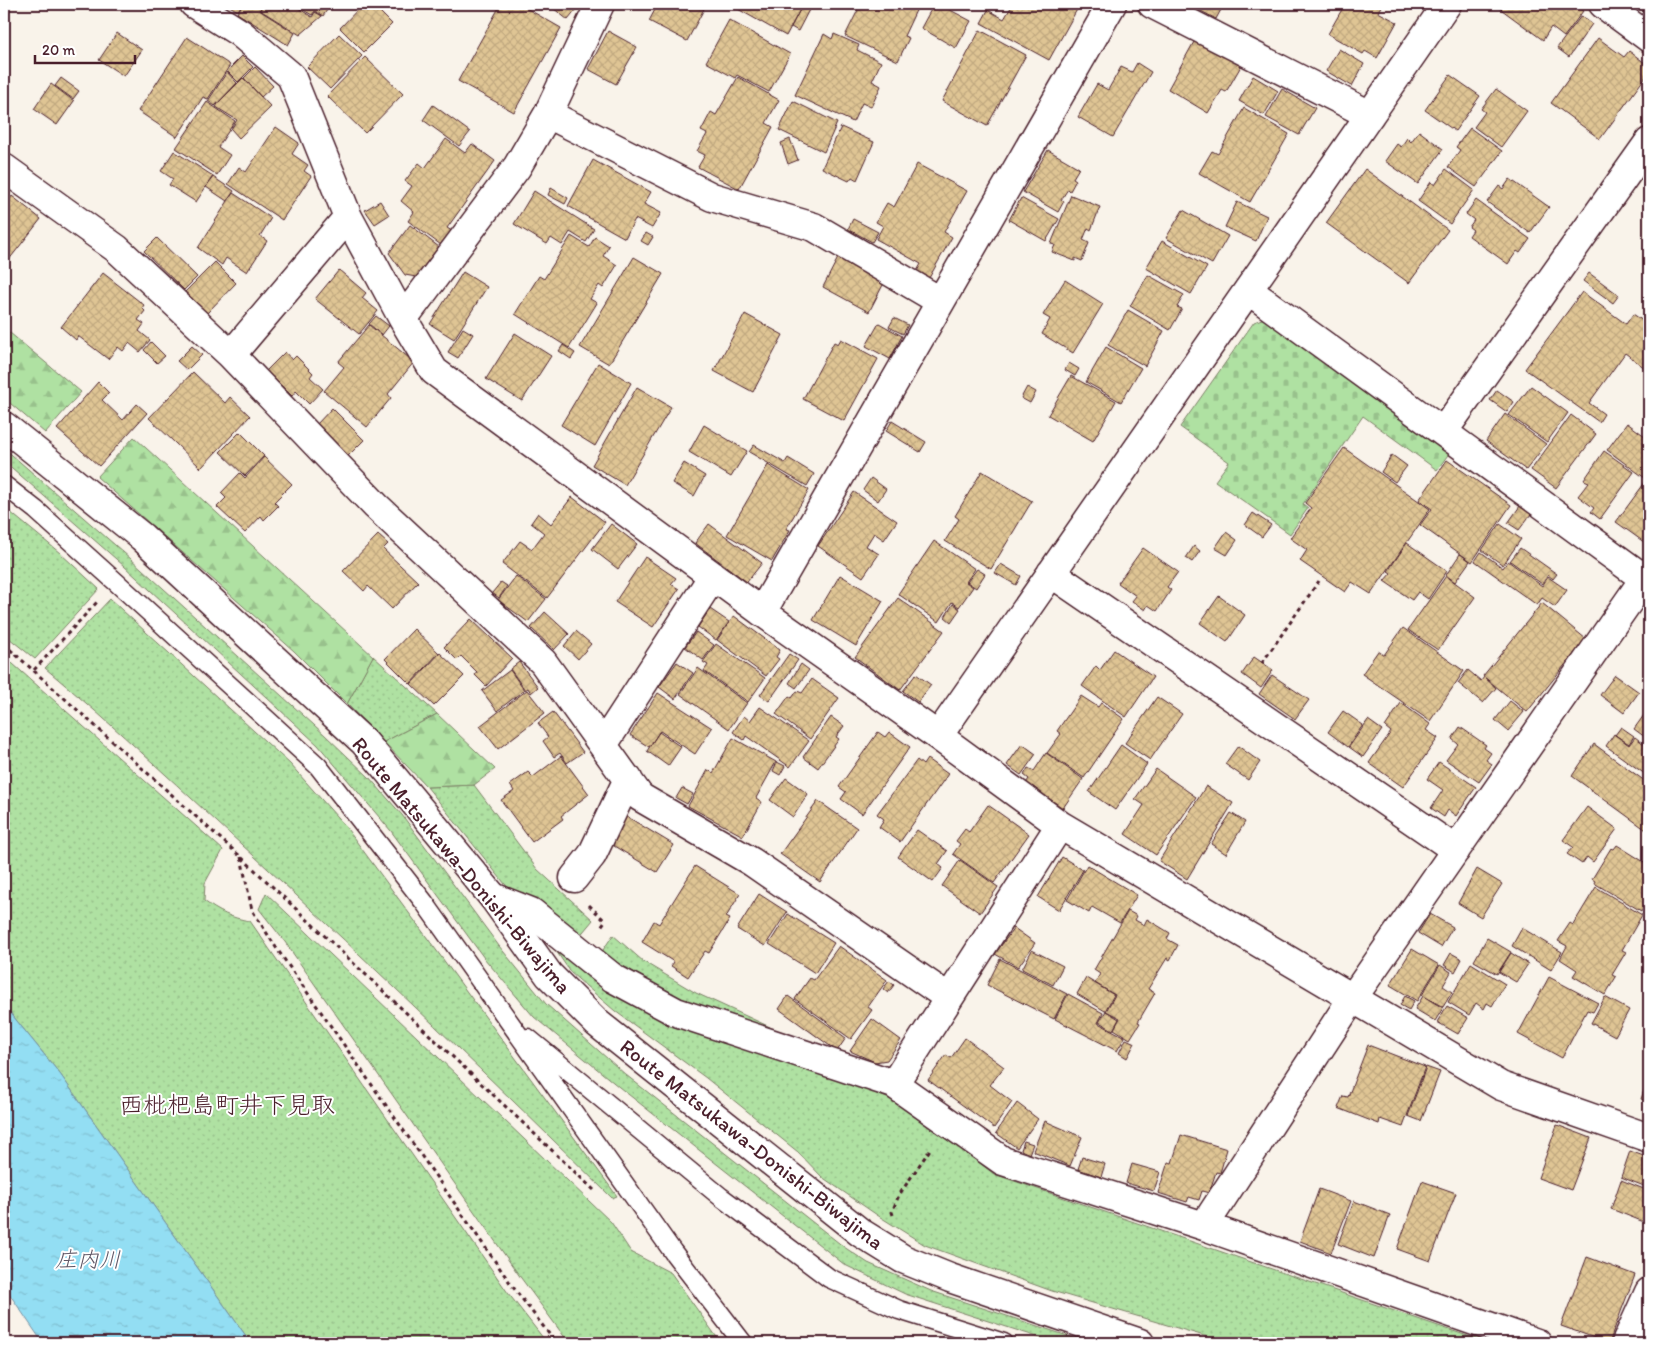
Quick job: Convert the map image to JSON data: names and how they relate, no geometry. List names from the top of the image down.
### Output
{
  "streets": {
    "street": ["Route Matsukawa-Donishi-Biwajima"]
  },
  "districts": ["西枇杷島町井下見取"],
  "water": ["庄内川"],
  "scale_bar": "20 m"
}
